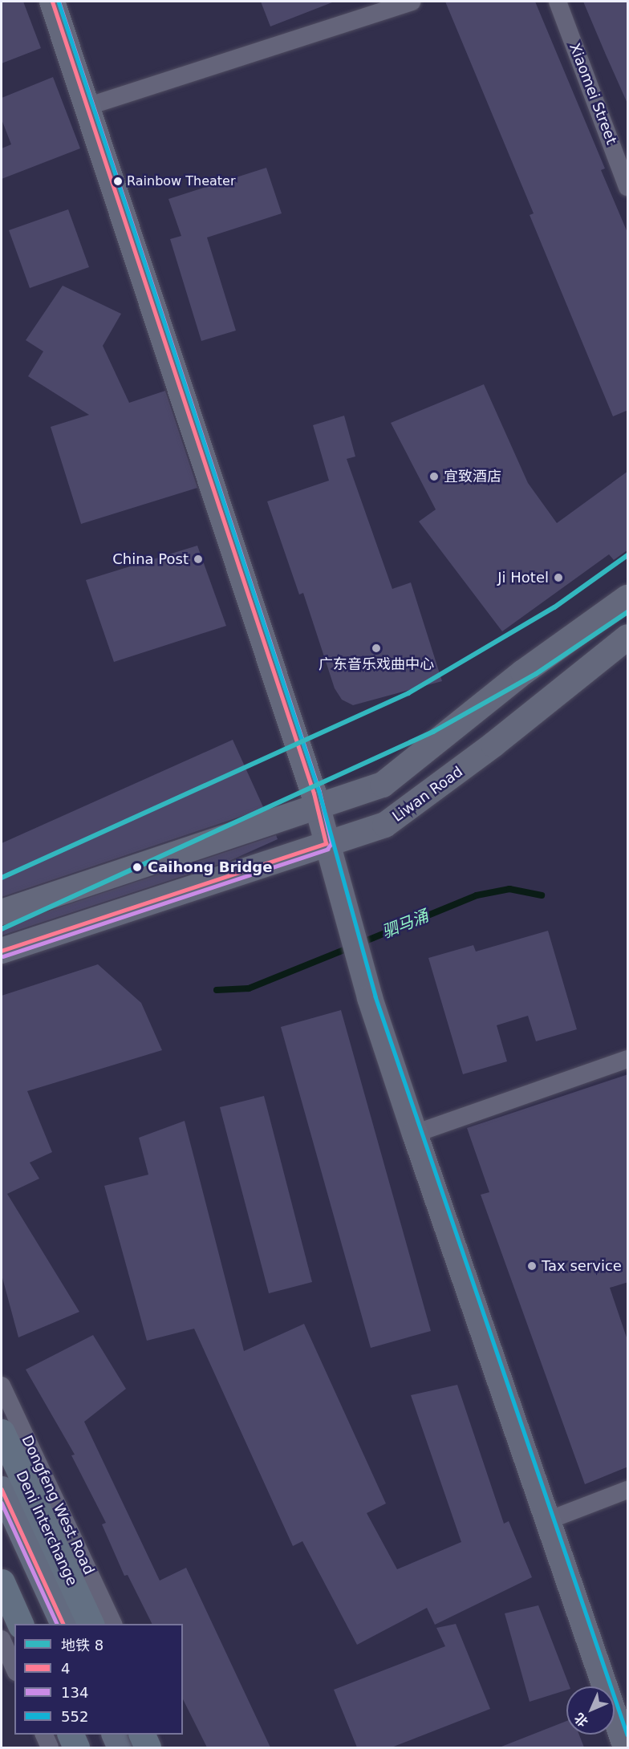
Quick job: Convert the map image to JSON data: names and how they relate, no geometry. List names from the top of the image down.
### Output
{
  "streets": {
    "highway": ["Deni Interchange"],
    "main road": ["Liwan Road"],
    "street": ["Xiaomei Street", "Dongfeng West Road"]
  },
  "water": ["驷马涌"],
  "places": [
    "Rainbow Theater",
    "宜致酒店",
    "China Post",
    "Ji Hotel",
    "广东音乐戏曲中心",
    "Caihong Bridge",
    "Tax service"
  ],
  "lines": [
    "transit line 4",
    "transit line 134",
    "transit line 552",
    "metro line 8"
  ],
  "legend": [
    "地铁 8",
    "4",
    "134",
    "552"
  ],
  "north": "bottom left"
}
